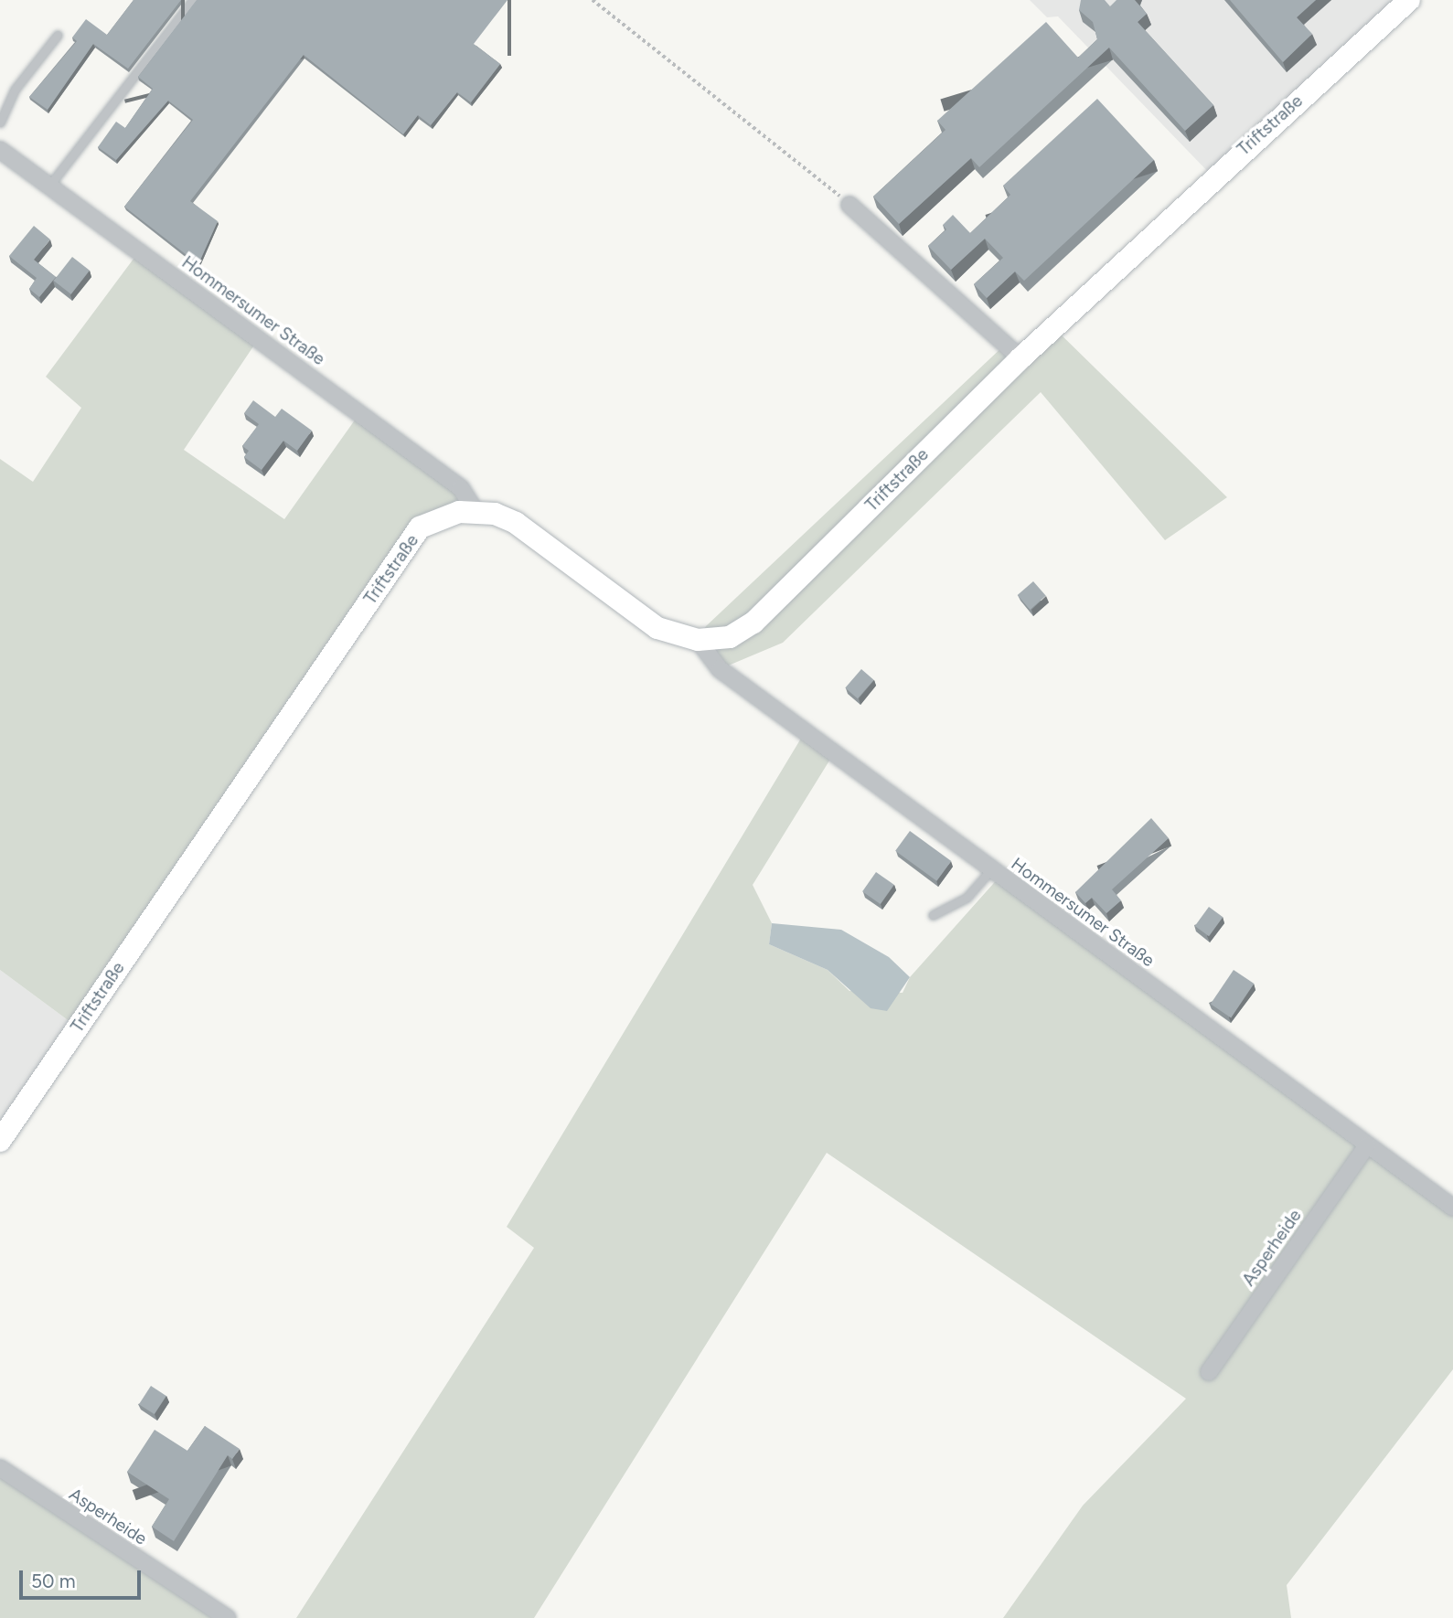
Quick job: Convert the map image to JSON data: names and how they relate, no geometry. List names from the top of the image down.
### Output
{
  "streets": {
    "street": ["Triftstraße", "Hommersumer Straße", "Asperheide"]
  },
  "crossings": [
    ["Triftstraße", "Hommersumer Straße"],
    ["Hommersumer Straße", "Asperheide"]
  ],
  "scale_bar": "50 m"
}
